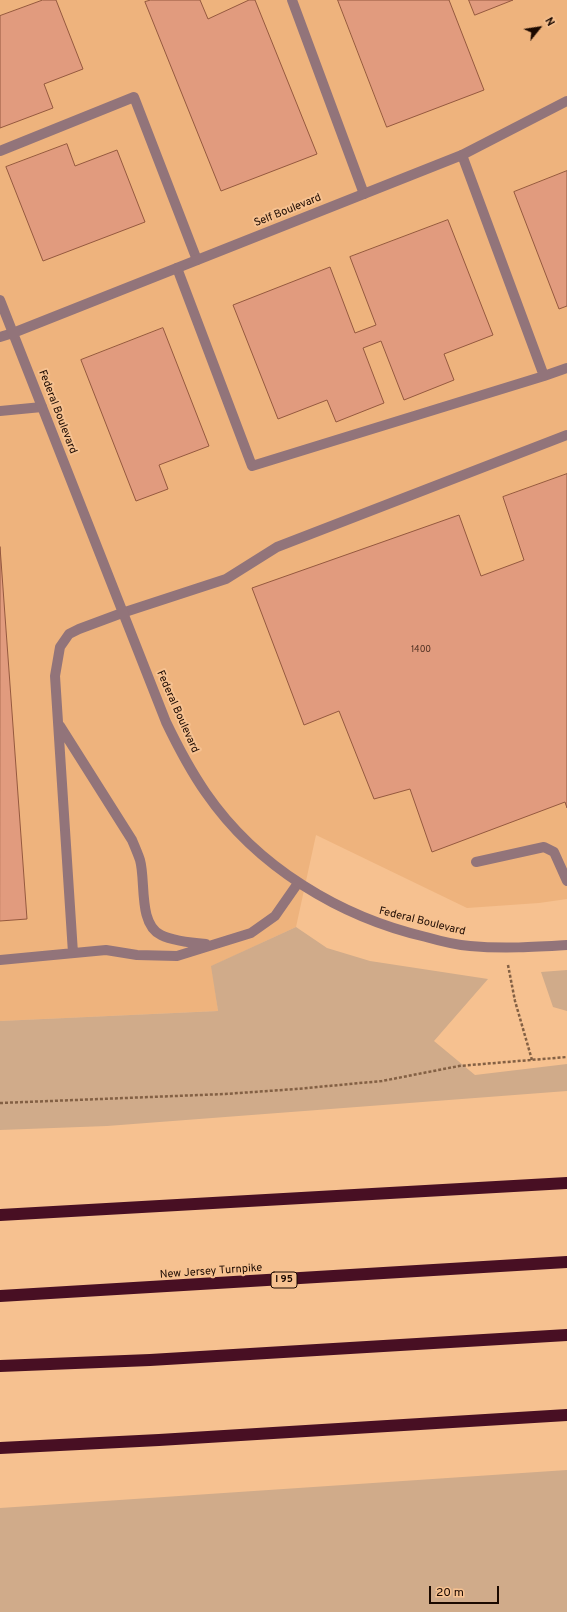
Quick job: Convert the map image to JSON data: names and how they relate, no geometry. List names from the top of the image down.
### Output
{
  "streets": {
    "highway": ["New Jersey Turnpike", "I 95"],
    "street": ["Self Boulevard", "Federal Boulevard"]
  },
  "crossings": [
    ["Self Boulevard", "Federal Boulevard"]
  ],
  "house_numbers": ["1400"],
  "scale_bar": "20 m",
  "north": "top right"
}
